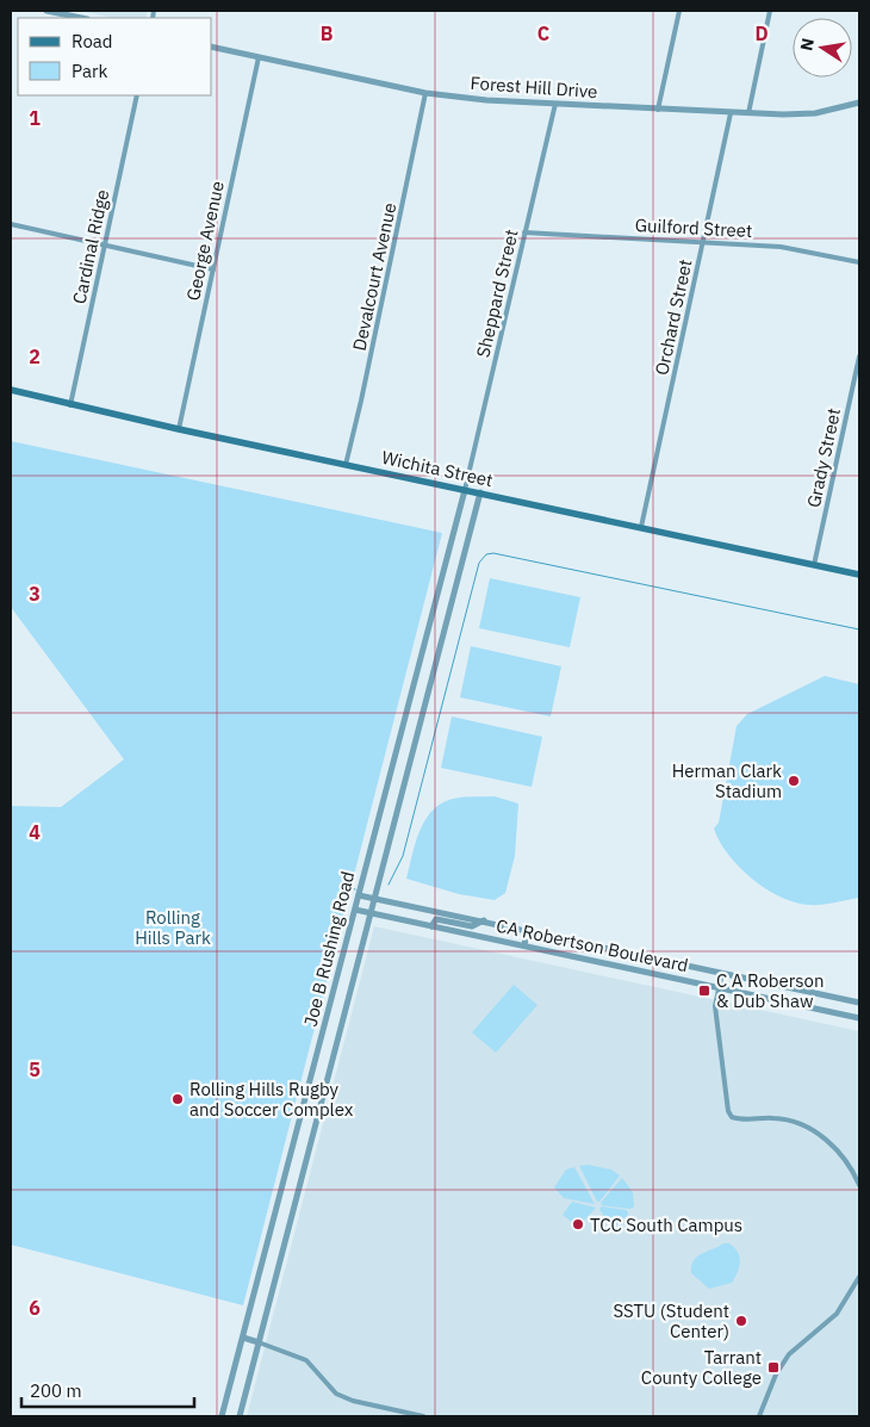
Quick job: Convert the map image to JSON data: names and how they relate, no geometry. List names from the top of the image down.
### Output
{
  "streets": {
    "main road": ["Wichita Street"],
    "street": [
      "Forest Hill Drive",
      "Guilford Street",
      "George Avenue",
      "Cardinal Ridge",
      "Devalcourt Avenue",
      "Sheppard Street",
      "Orchard Street",
      "Grady Street",
      "CA Robertson Boulevard",
      "Joe B Rushing Road"
    ]
  },
  "crossings": [
    ["Forest Hill Drive", "George Avenue"],
    ["Forest Hill Drive", "Devalcourt Avenue"],
    ["Forest Hill Drive", "Sheppard Street"],
    ["Forest Hill Drive", "Orchard Street"],
    ["Guilford Street", "Sheppard Street"],
    ["Guilford Street", "Orchard Street"],
    ["George Avenue", "Wichita Street"],
    ["Cardinal Ridge", "Wichita Street"],
    ["Devalcourt Avenue", "Wichita Street"],
    ["Sheppard Street", "Wichita Street"],
    ["Sheppard Street", "Joe B Rushing Road"],
    ["Orchard Street", "Wichita Street"],
    ["Grady Street", "Wichita Street"],
    ["Wichita Street", "Joe B Rushing Road"],
    ["CA Robertson Boulevard", "Joe B Rushing Road"]
  ],
  "parks": ["Rolling Hills Park"],
  "places": {
    "other": [
      "Herman Clark Stadium",
      "Rolling Hills Rugby and Soccer Complex",
      "TCC South Campus",
      "SSTU (Student Center)"
    ],
    "transit": ["C A Roberson & Dub Shaw", "Tarrant County College"]
  },
  "legend": ["Road", "Park"],
  "scale_bar": "200 m",
  "north": "left",
  "grid": {
    "columns": ["B", "C", "D"],
    "rows": [
      "1",
      "2",
      "3",
      "4",
      "5",
      "6"
    ]
  }
}
